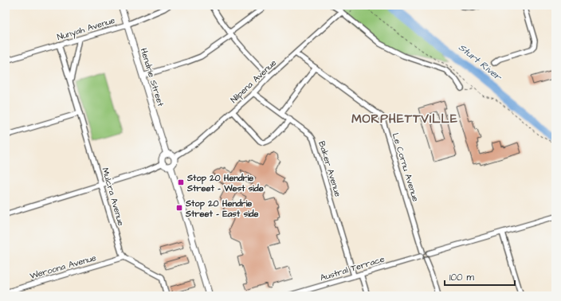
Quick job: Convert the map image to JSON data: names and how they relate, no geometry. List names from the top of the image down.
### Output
{
  "streets": {
    "street": [
      "Nunyah Avenue",
      "Hendrie Street",
      "Nilpena Avenue",
      "Le Cornu Avenue",
      "Baker Avenue",
      "Mulcra Avenue",
      "Weroona Avenue",
      "Austral Terrace"
    ]
  },
  "crossings": [
    ["Nunyah Avenue", "Hendrie Street"],
    ["Nunyah Avenue", "Mulcra Avenue"],
    ["Hendrie Street", "Nilpena Avenue"],
    ["Nilpena Avenue", "Le Cornu Avenue"],
    ["Nilpena Avenue", "Baker Avenue"],
    ["Le Cornu Avenue", "Austral Terrace"],
    ["Baker Avenue", "Austral Terrace"],
    ["Mulcra Avenue", "Weroona Avenue"]
  ],
  "districts": ["MORPHETTVILLE"],
  "water": ["Sturt River"],
  "places": {
    "transit": ["Stop 20 Hendrie Street - West side", "Stop 20 Hendrie Street - East side"]
  },
  "scale_bar": "100 m"
}
